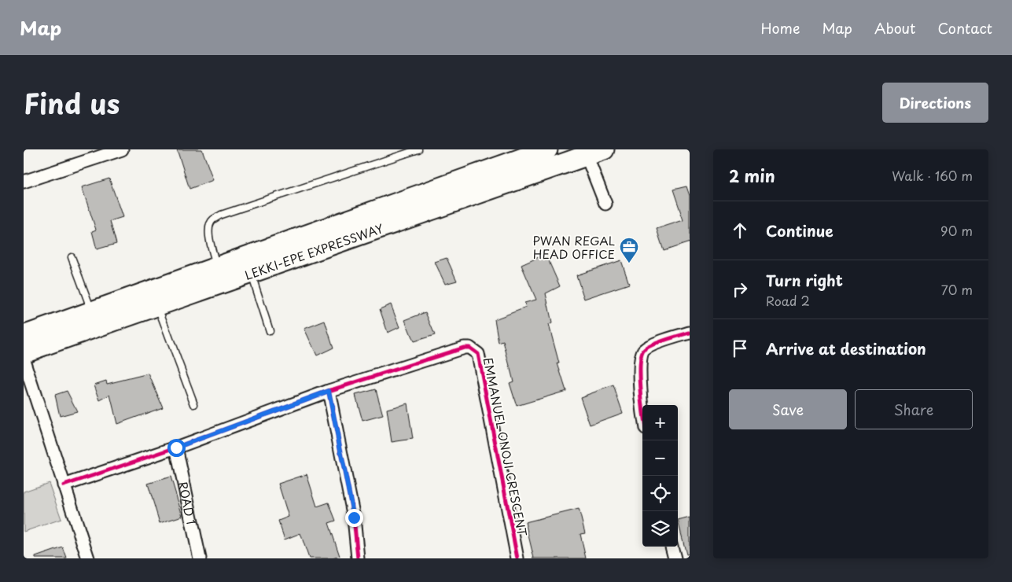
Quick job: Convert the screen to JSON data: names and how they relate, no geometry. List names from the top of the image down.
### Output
{
  "streets": {
    "highway": ["LEKKI-EPE EXPRESSWAY"],
    "street": ["EMMANUEL ONOJI CRESCENT", "ROAD 1"]
  },
  "crossings": [
    ["EMMANUEL ONOJI CRESCENT", "ROAD 1"]
  ],
  "places": {
    "office": ["PWAN REGAL HEAD OFFICE"]
  },
  "page": {
    "header": "Map",
    "nav": [
      "Home",
      "Map",
      "About",
      "Contact"
    ],
    "title": "Find us",
    "buttons": [
      "Directions",
      ["Save", "Share"]
    ],
    "heading": ["2 min", "Walk · 160 m"],
    "list": [
      ["Continue", "90 m"],
      ["Turn right", "Road 2", "70 m"],
      "Arrive at destination"
    ],
    "map_buttons": ["+", "−"]
  }
}
